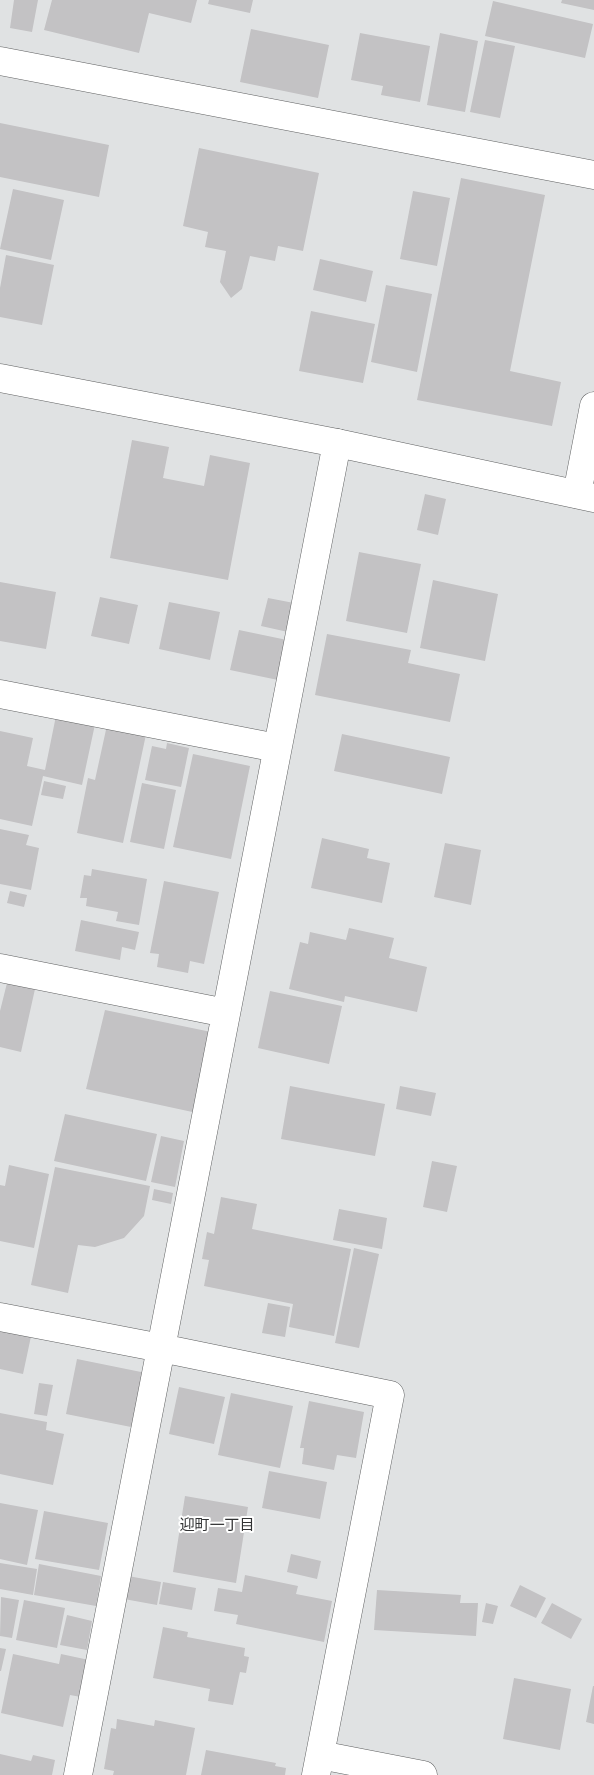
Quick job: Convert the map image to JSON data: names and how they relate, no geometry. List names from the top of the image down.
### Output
{
  "districts": ["迎町一丁目"]
}
